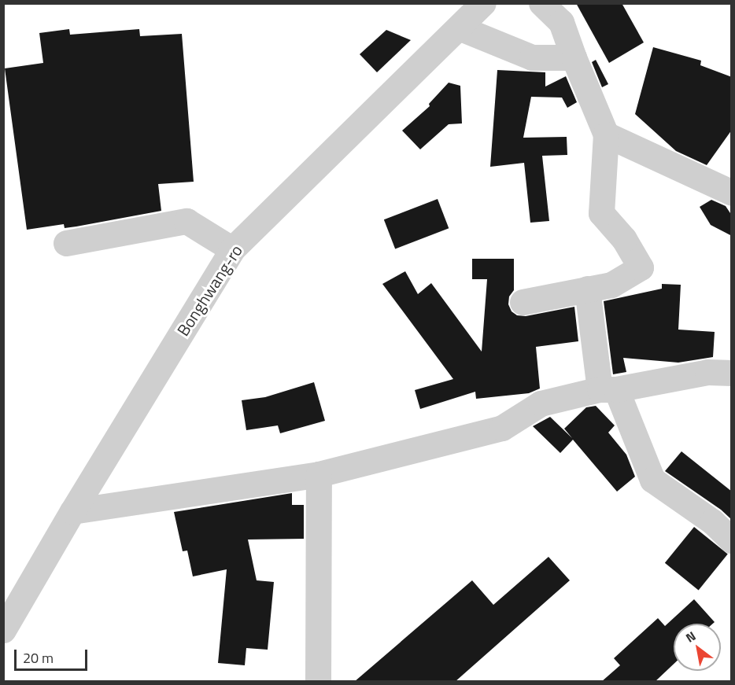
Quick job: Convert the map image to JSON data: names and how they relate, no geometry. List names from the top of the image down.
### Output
{
  "streets": {
    "street": ["Bonghwang-ro"]
  },
  "scale_bar": "20 m",
  "north": "top left"
}
